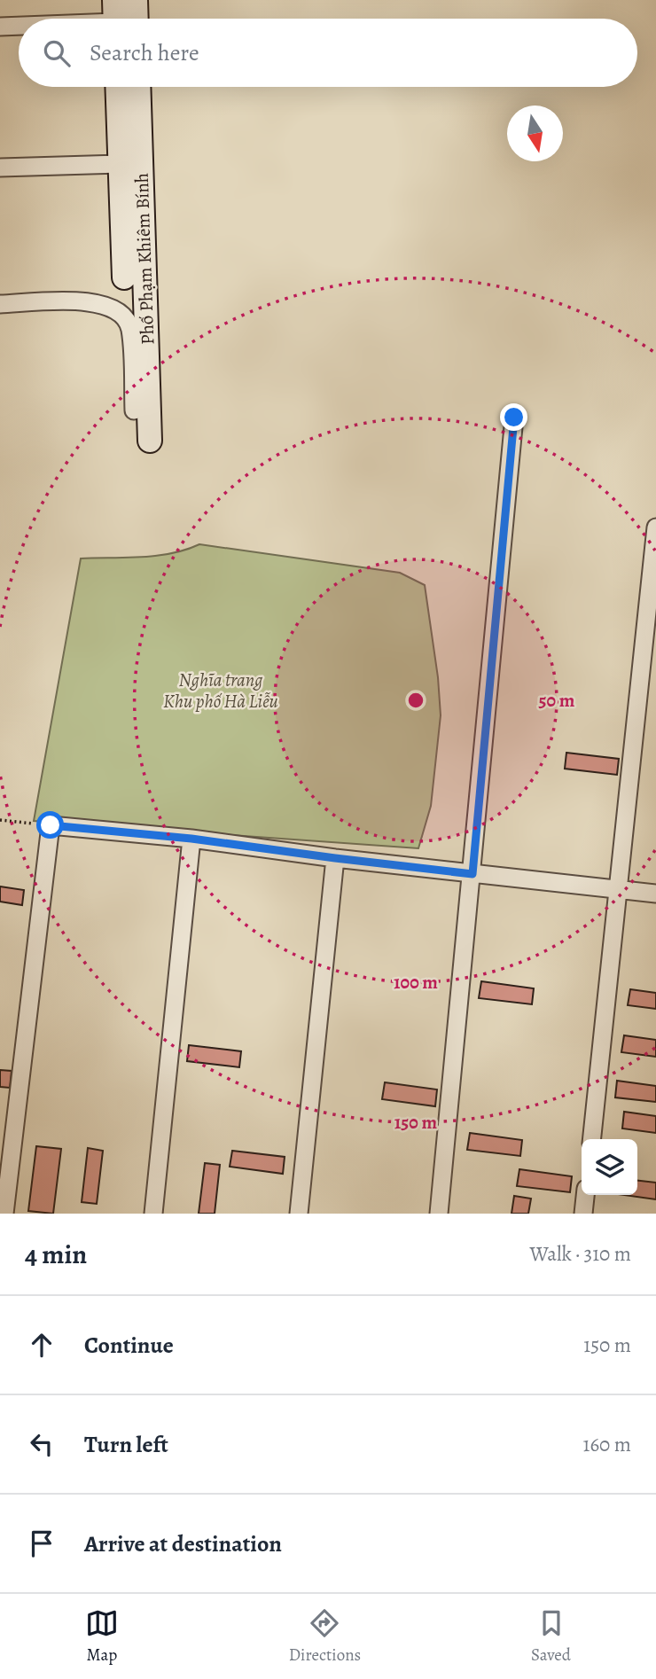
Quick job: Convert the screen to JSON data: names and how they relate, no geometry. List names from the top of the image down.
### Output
{
  "streets": {
    "street": ["Phố Phạm Khiêm Bính"]
  },
  "parks": ["Nghĩa trang Khu phố Hà Liễu"],
  "north": "bottom",
  "page": {
    "search": "Search here",
    "heading": ["4 min", "Walk · 310 m"],
    "list": [
      ["Continue", "150 m"],
      ["Turn left", "160 m"],
      "Arrive at destination"
    ],
    "nav": ["Map", "Directions", "Saved"]
  },
  "rings": ["50 m", "100 m", "150 m"]
}
